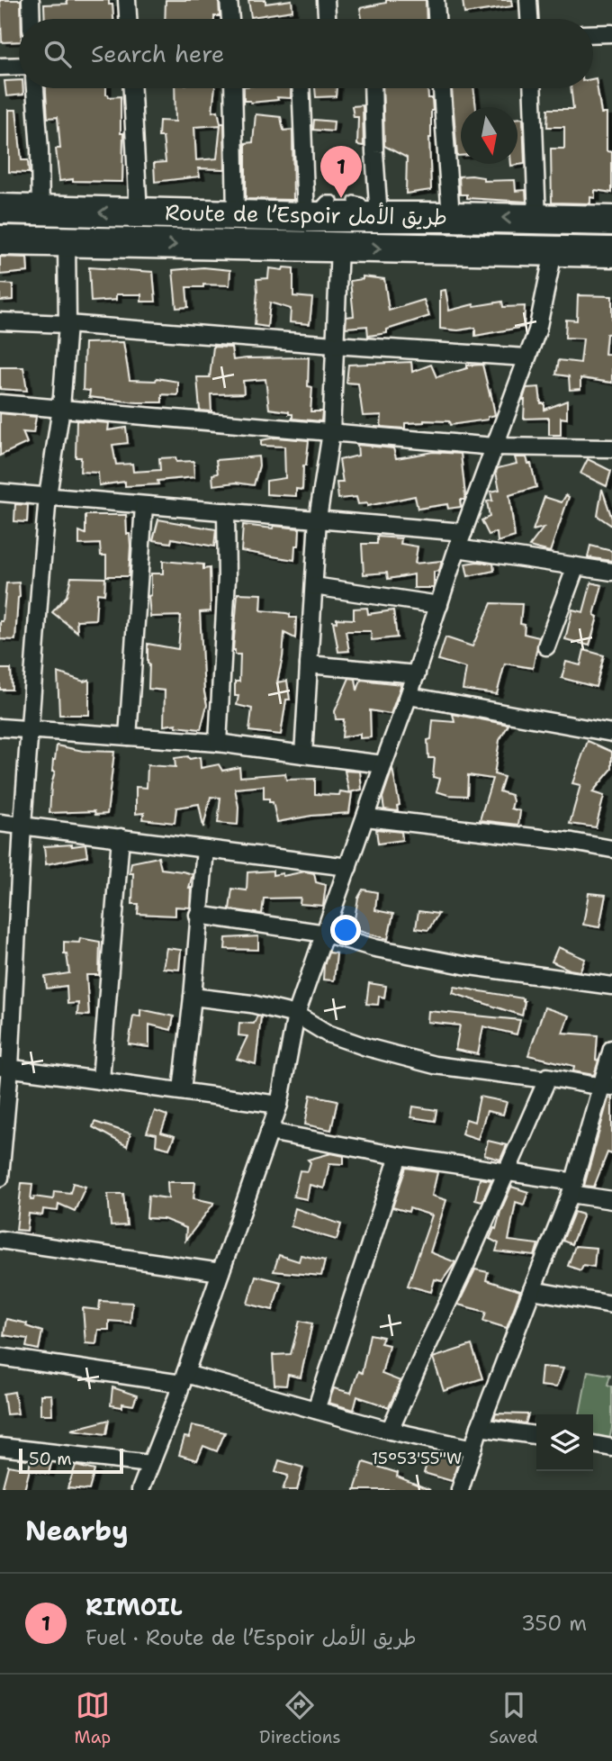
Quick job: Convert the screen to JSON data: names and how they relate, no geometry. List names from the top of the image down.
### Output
{
  "streets": {
    "highway": ["Route de l’Espoir طريق الأمل"]
  },
  "scale_bar": "50 m",
  "north": "bottom",
  "page": {
    "search": "Search here",
    "pins": "1",
    "scale": "50 m",
    "heading": "Nearby",
    "list": [
      {
        "mark": "1",
        "name": "RIMOIL",
        "note": "Fuel · Route de l’Espoir طريق الأمل",
        "value": "350 m"
      }
    ],
    "nav": ["Map", "Directions", "Saved"]
  },
  "coordinates": ["15°53'55\"W"]
}
